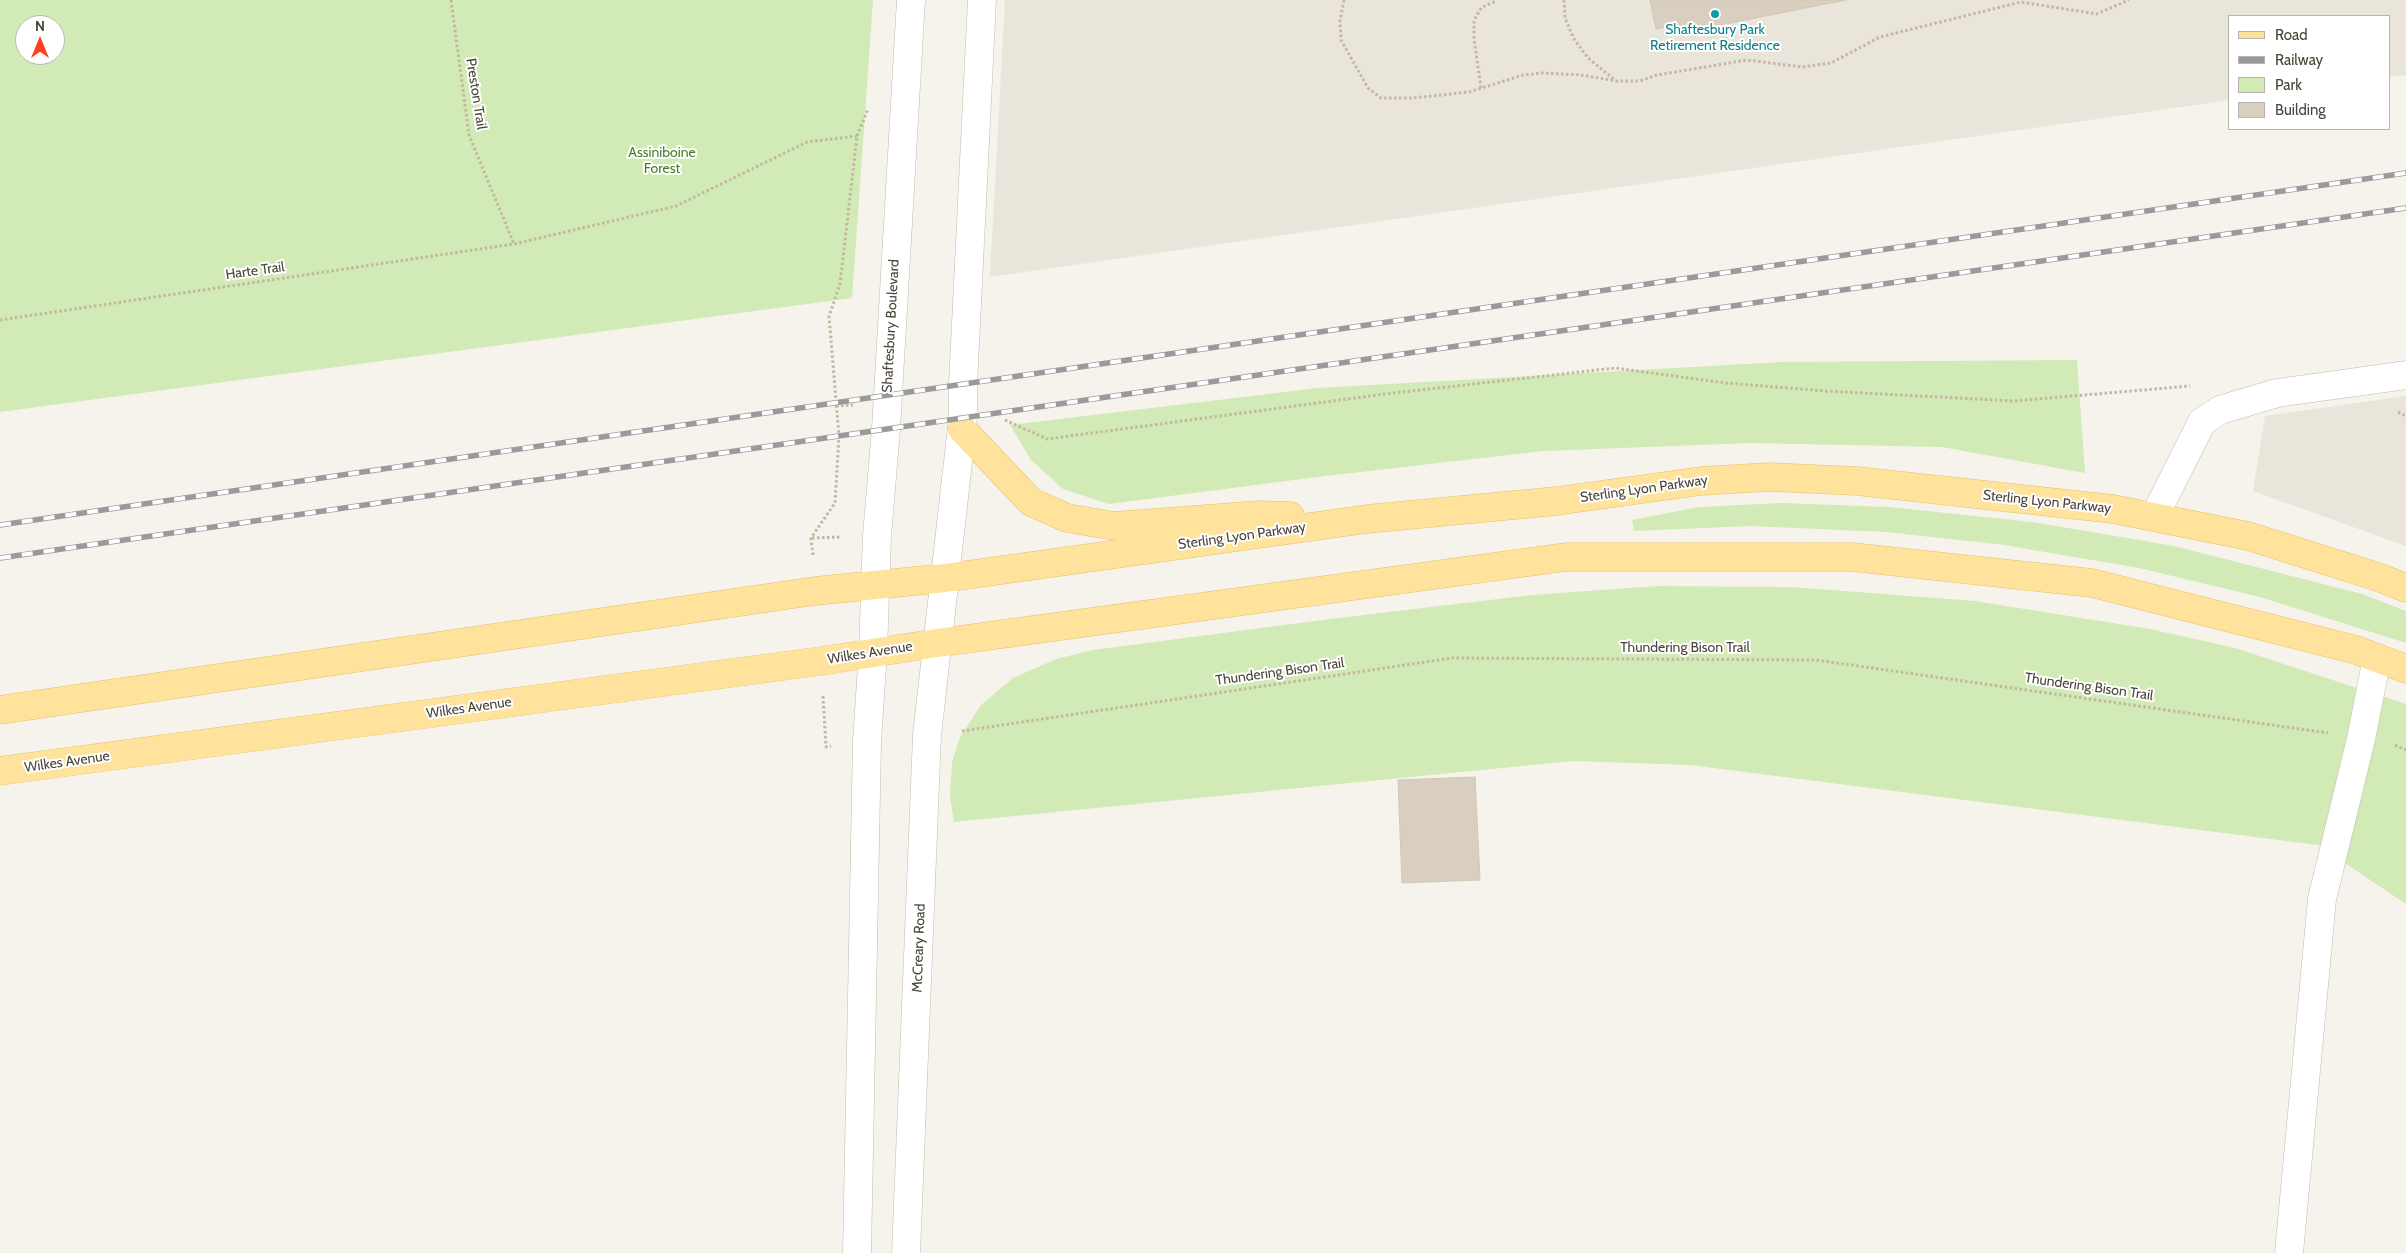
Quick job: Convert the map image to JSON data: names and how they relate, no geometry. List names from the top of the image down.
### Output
{
  "streets": {
    "main road": ["Sterling Lyon Parkway", "Wilkes Avenue"],
    "street": ["Shaftesbury Boulevard", "McCreary Road"],
    "path": ["Preston Trail", "Harte Trail", "Thundering Bison Trail"]
  },
  "crossings": [
    ["Preston Trail", "Harte Trail"],
    ["Shaftesbury Boulevard", "Sterling Lyon Parkway"],
    ["Shaftesbury Boulevard", "Wilkes Avenue"],
    ["Wilkes Avenue", "McCreary Road"]
  ],
  "parks": ["Assiniboine Forest"],
  "places": ["Shaftesbury Park Retirement Residence"],
  "legend": [
    "Road",
    "Railway",
    "Park",
    "Building"
  ],
  "north": "top"
}
